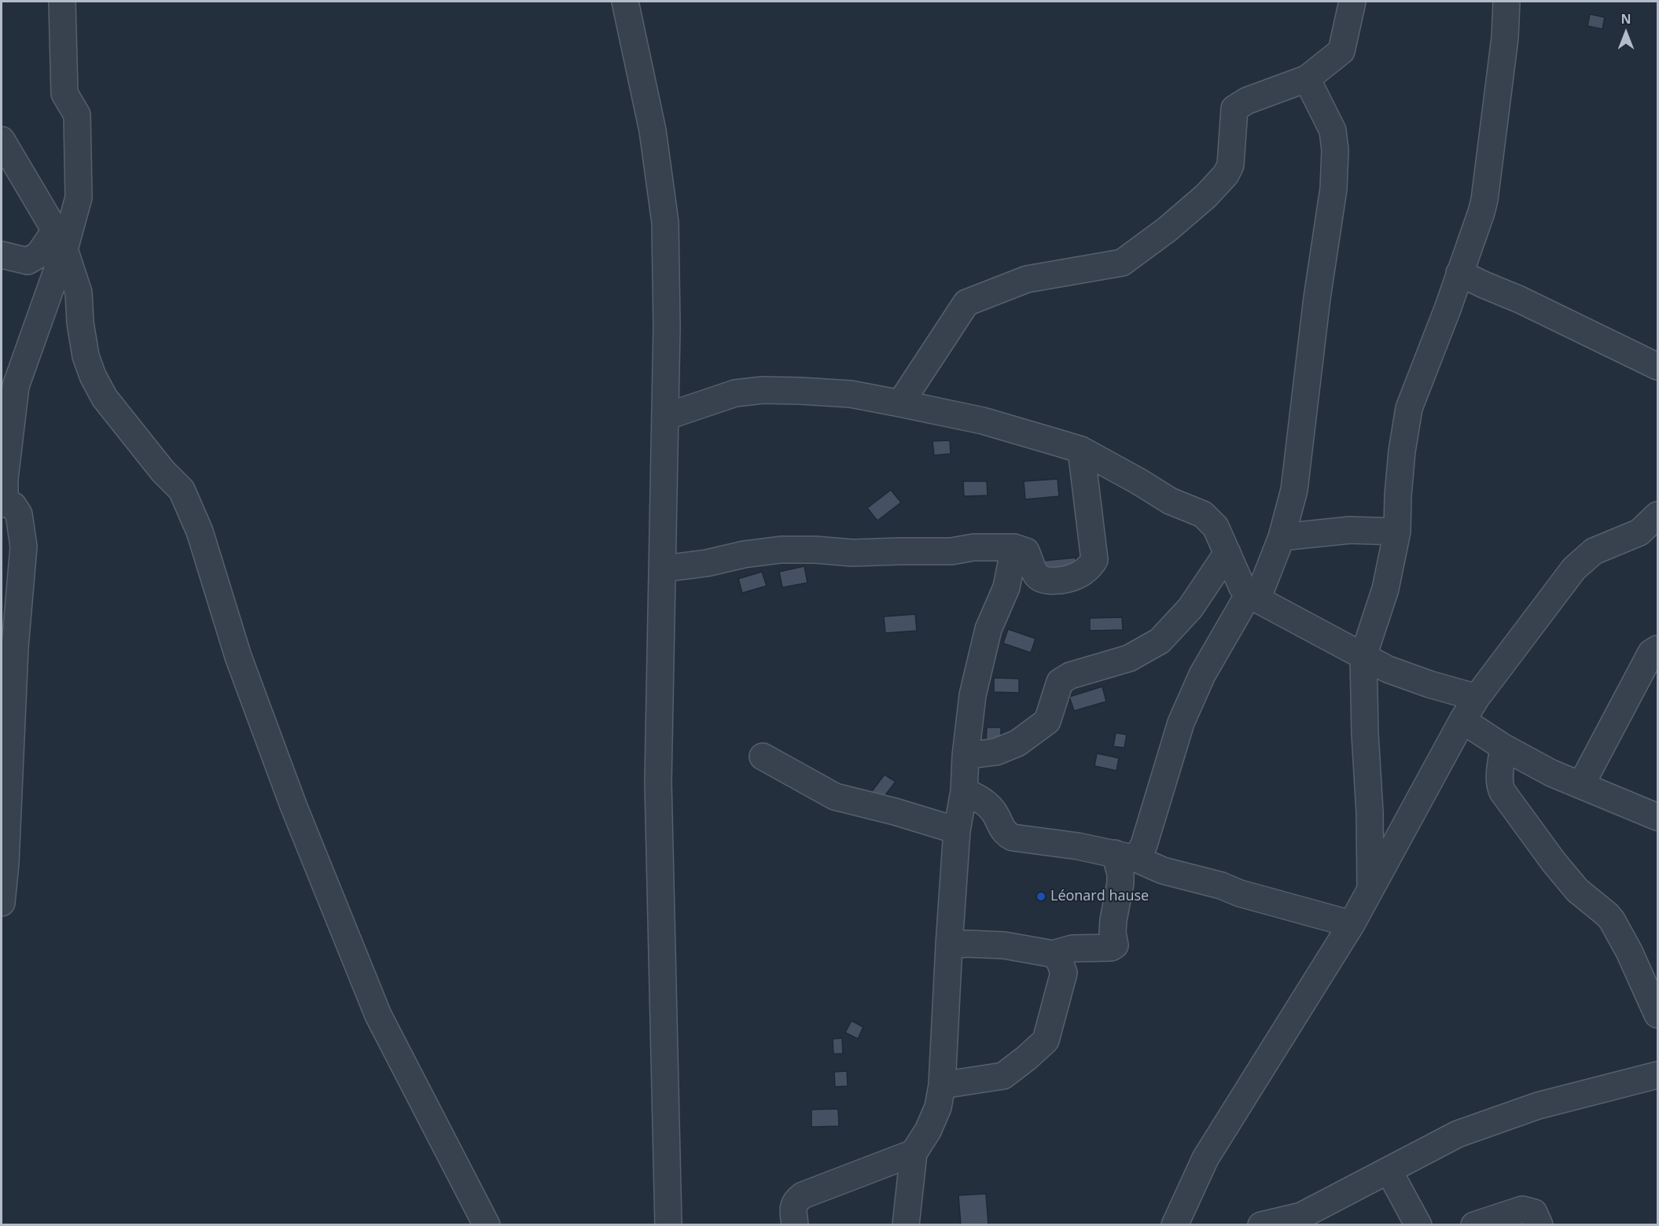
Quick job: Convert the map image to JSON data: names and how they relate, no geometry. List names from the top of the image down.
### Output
{
  "places": ["Léonard hause"],
  "north": "top"
}
